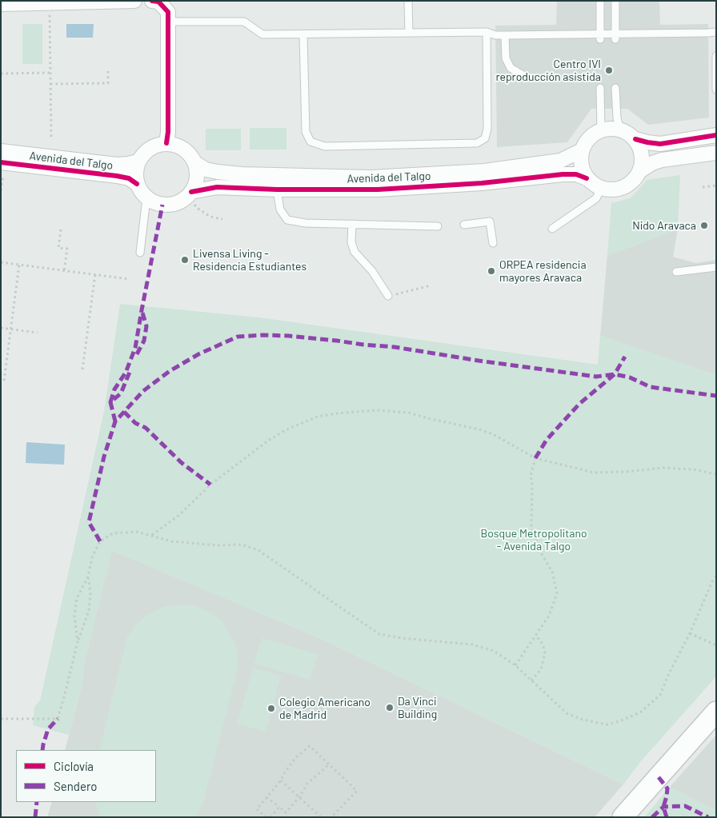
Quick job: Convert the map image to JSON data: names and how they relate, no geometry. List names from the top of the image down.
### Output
{
  "streets": {
    "street": ["Avenida del Talgo"]
  },
  "parks": ["Bosque Metropolitano - Avenida Talgo"],
  "places": [
    "Centro IVI reproducción asistida",
    "Nido Aravaca",
    "Livensa Living - Residencia Estudiantes",
    "ORPEA residencia mayores Aravaca",
    "Da Vinci Building",
    "Colegio Americano de Madrid"
  ],
  "legend": ["Ciclovía", "Sendero"]
}
